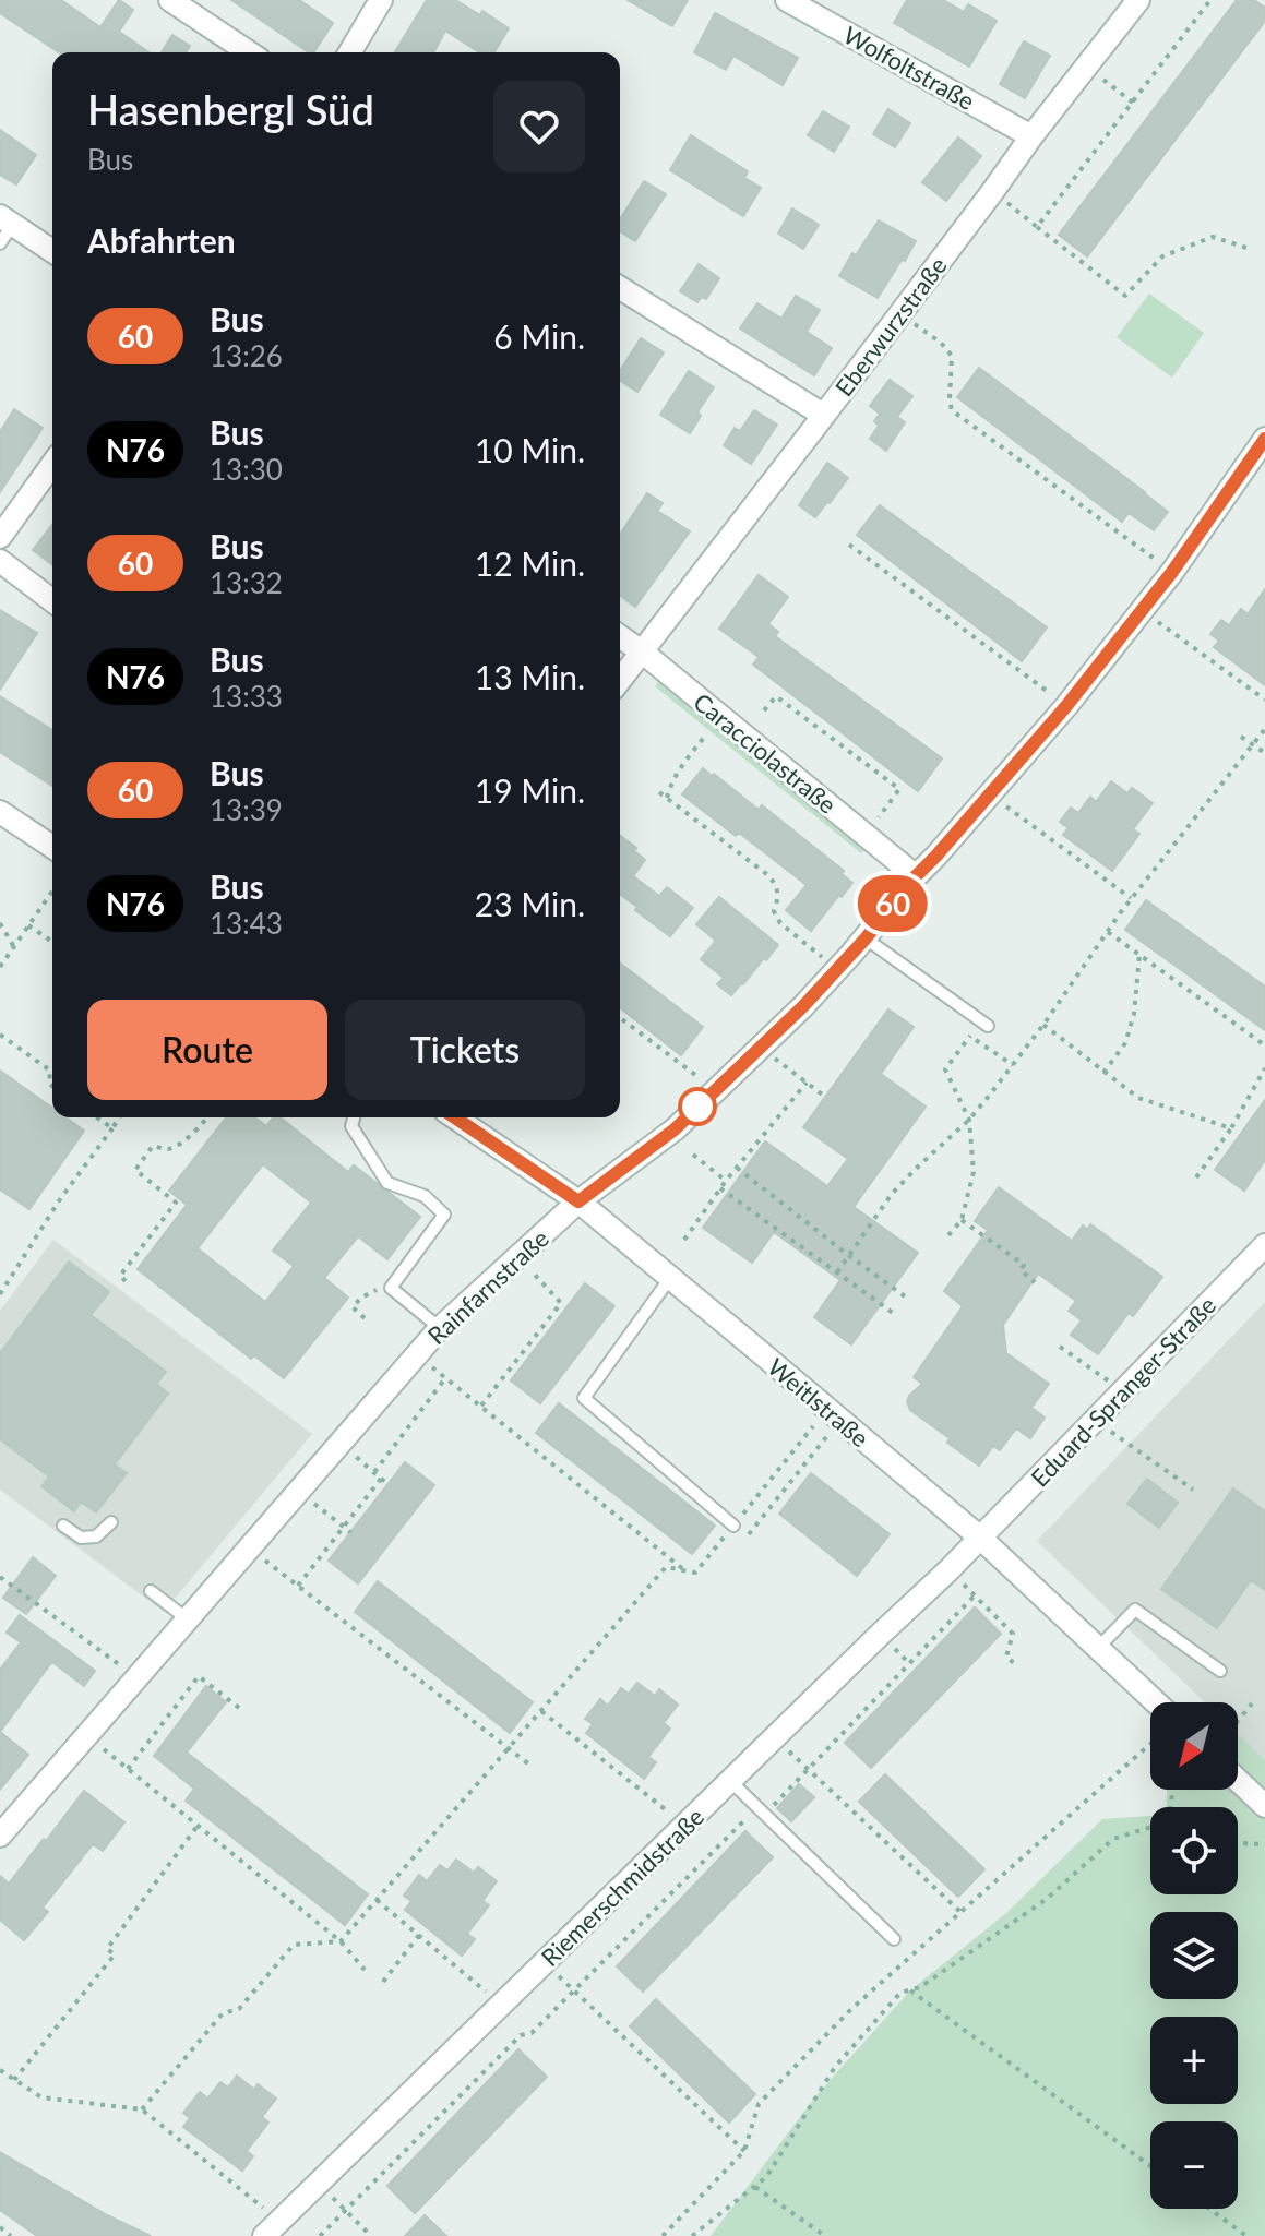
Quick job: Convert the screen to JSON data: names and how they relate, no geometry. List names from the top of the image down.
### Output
{
  "streets": {
    "street": [
      "Wolfoltstraße",
      "Eberwurzstraße",
      "Caracciolastraße",
      "Rainfarnstraße",
      "Eduard-Spranger-Straße",
      "Weitlstraße",
      "Riemerschmidstraße"
    ]
  },
  "crossings": [
    ["Wolfoltstraße", "Eberwurzstraße"],
    ["Eberwurzstraße", "Caracciolastraße"],
    ["Caracciolastraße", "Rainfarnstraße"],
    ["Rainfarnstraße", "Weitlstraße"],
    ["Eduard-Spranger-Straße", "Weitlstraße"],
    ["Eduard-Spranger-Straße", "Riemerschmidstraße"],
    ["Weitlstraße", "Riemerschmidstraße"]
  ],
  "lines": ["bus line 60"],
  "north": "bottom left",
  "page": {
    "on_map": "60",
    "heading": [
      ["Hasenbergl Süd", "Bus"],
      "Abfahrten"
    ],
    "list": [
      {
        "mark": "60",
        "name": "Bus",
        "note": "13:26",
        "value": "6 Min."
      },
      {
        "mark": "N76",
        "name": "Bus",
        "note": "13:30",
        "value": "10 Min."
      },
      {
        "mark": "60",
        "name": "Bus",
        "note": "13:32",
        "value": "12 Min."
      },
      {
        "mark": "N76",
        "name": "Bus",
        "note": "13:33",
        "value": "13 Min."
      },
      {
        "mark": "60",
        "name": "Bus",
        "note": "13:39",
        "value": "19 Min."
      },
      {
        "mark": "N76",
        "name": "Bus",
        "note": "13:43",
        "value": "23 Min."
      }
    ],
    "buttons": ["Route", "Tickets"],
    "map_buttons": ["+", "−"]
  }
}
